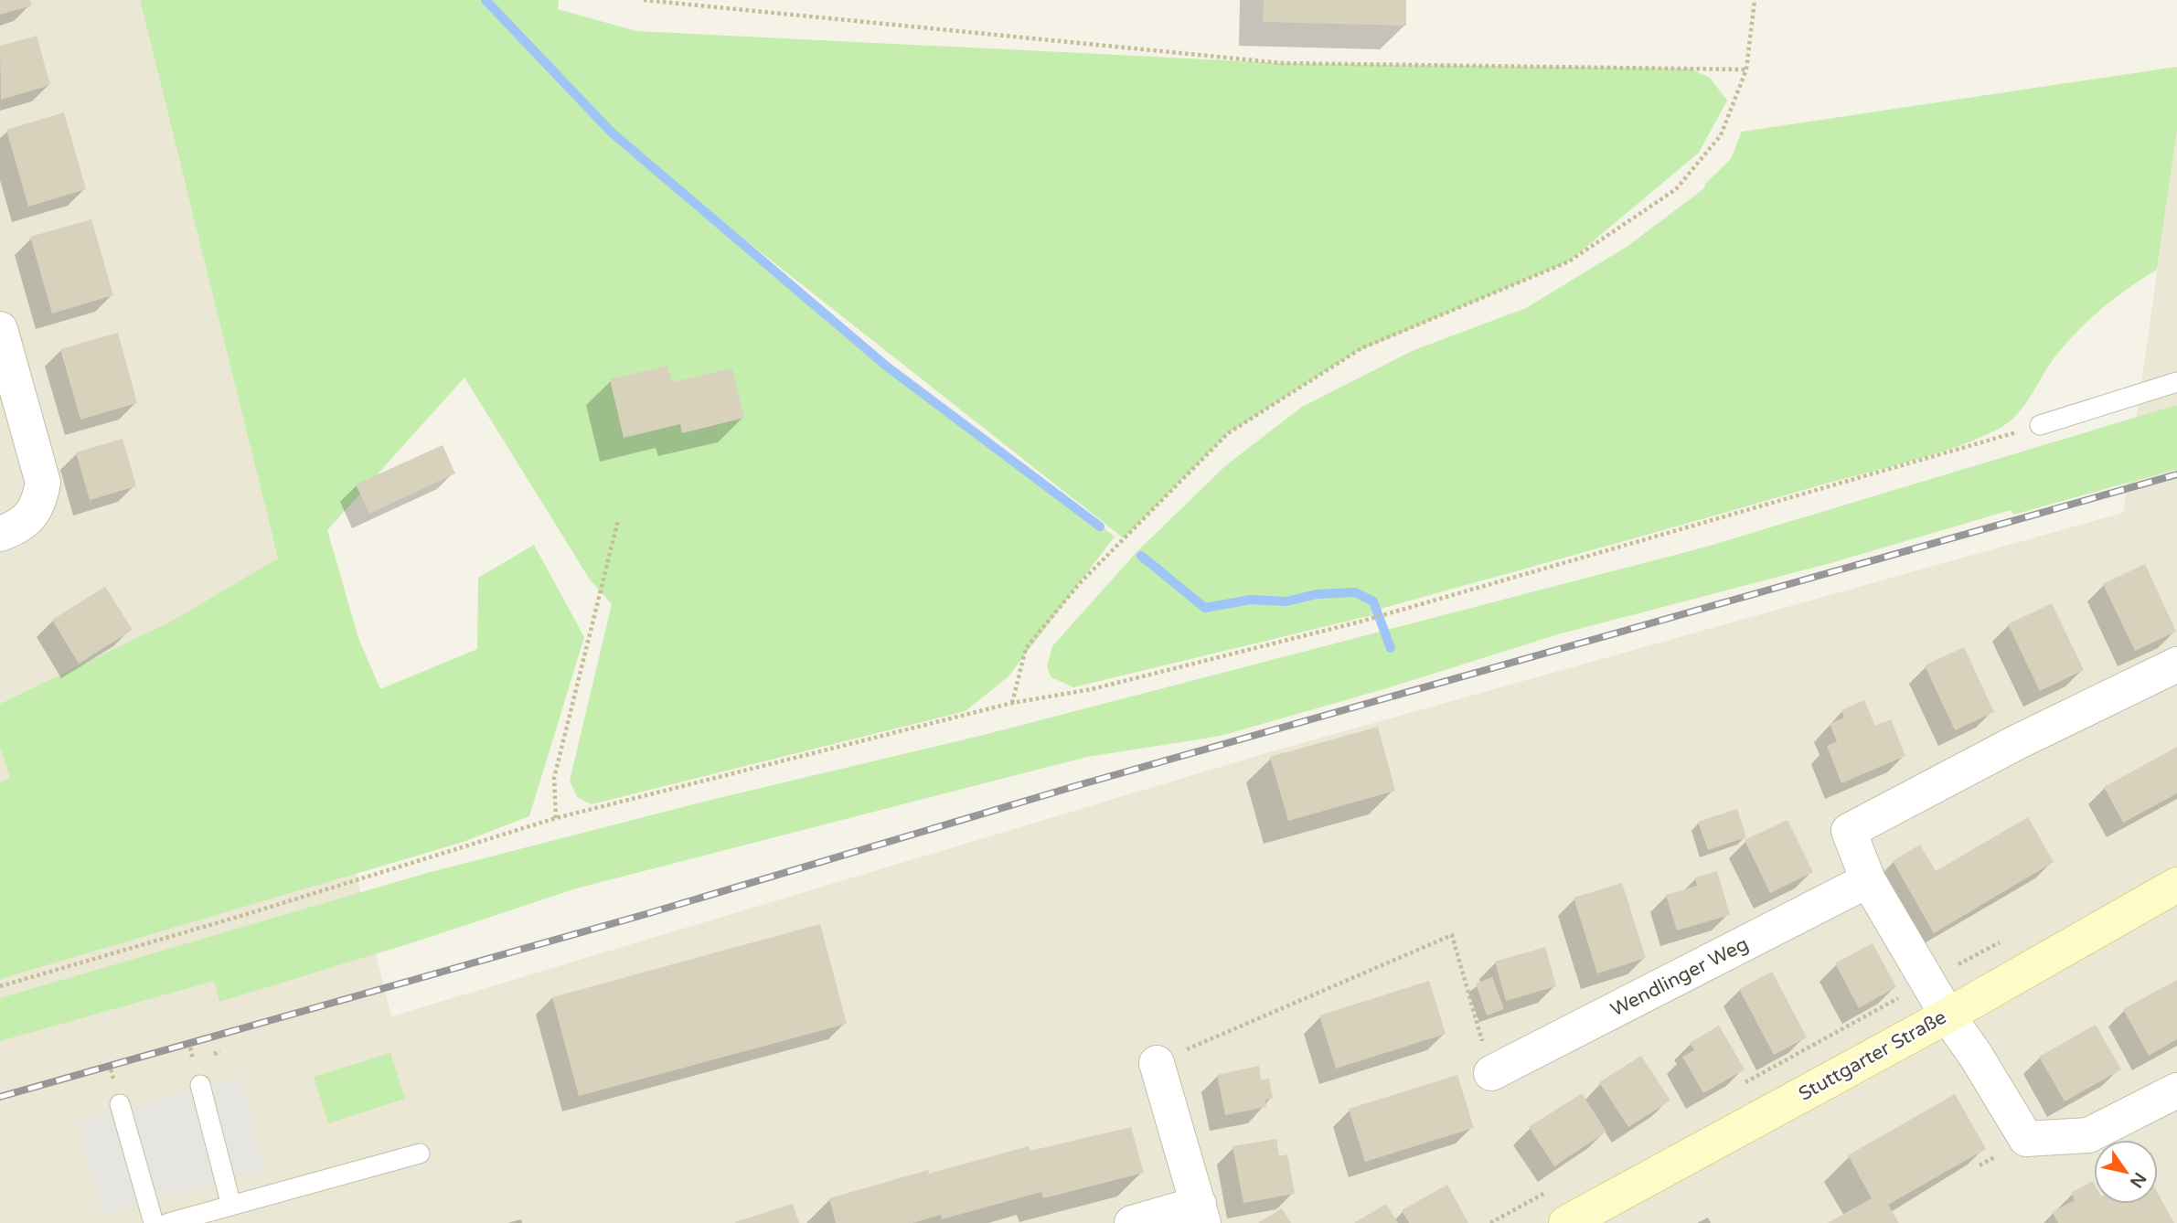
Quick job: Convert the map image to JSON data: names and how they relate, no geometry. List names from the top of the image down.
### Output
{
  "streets": {
    "main road": ["Stuttgarter Straße"],
    "street": ["Wendlinger Weg"]
  },
  "north": "bottom right"
}
